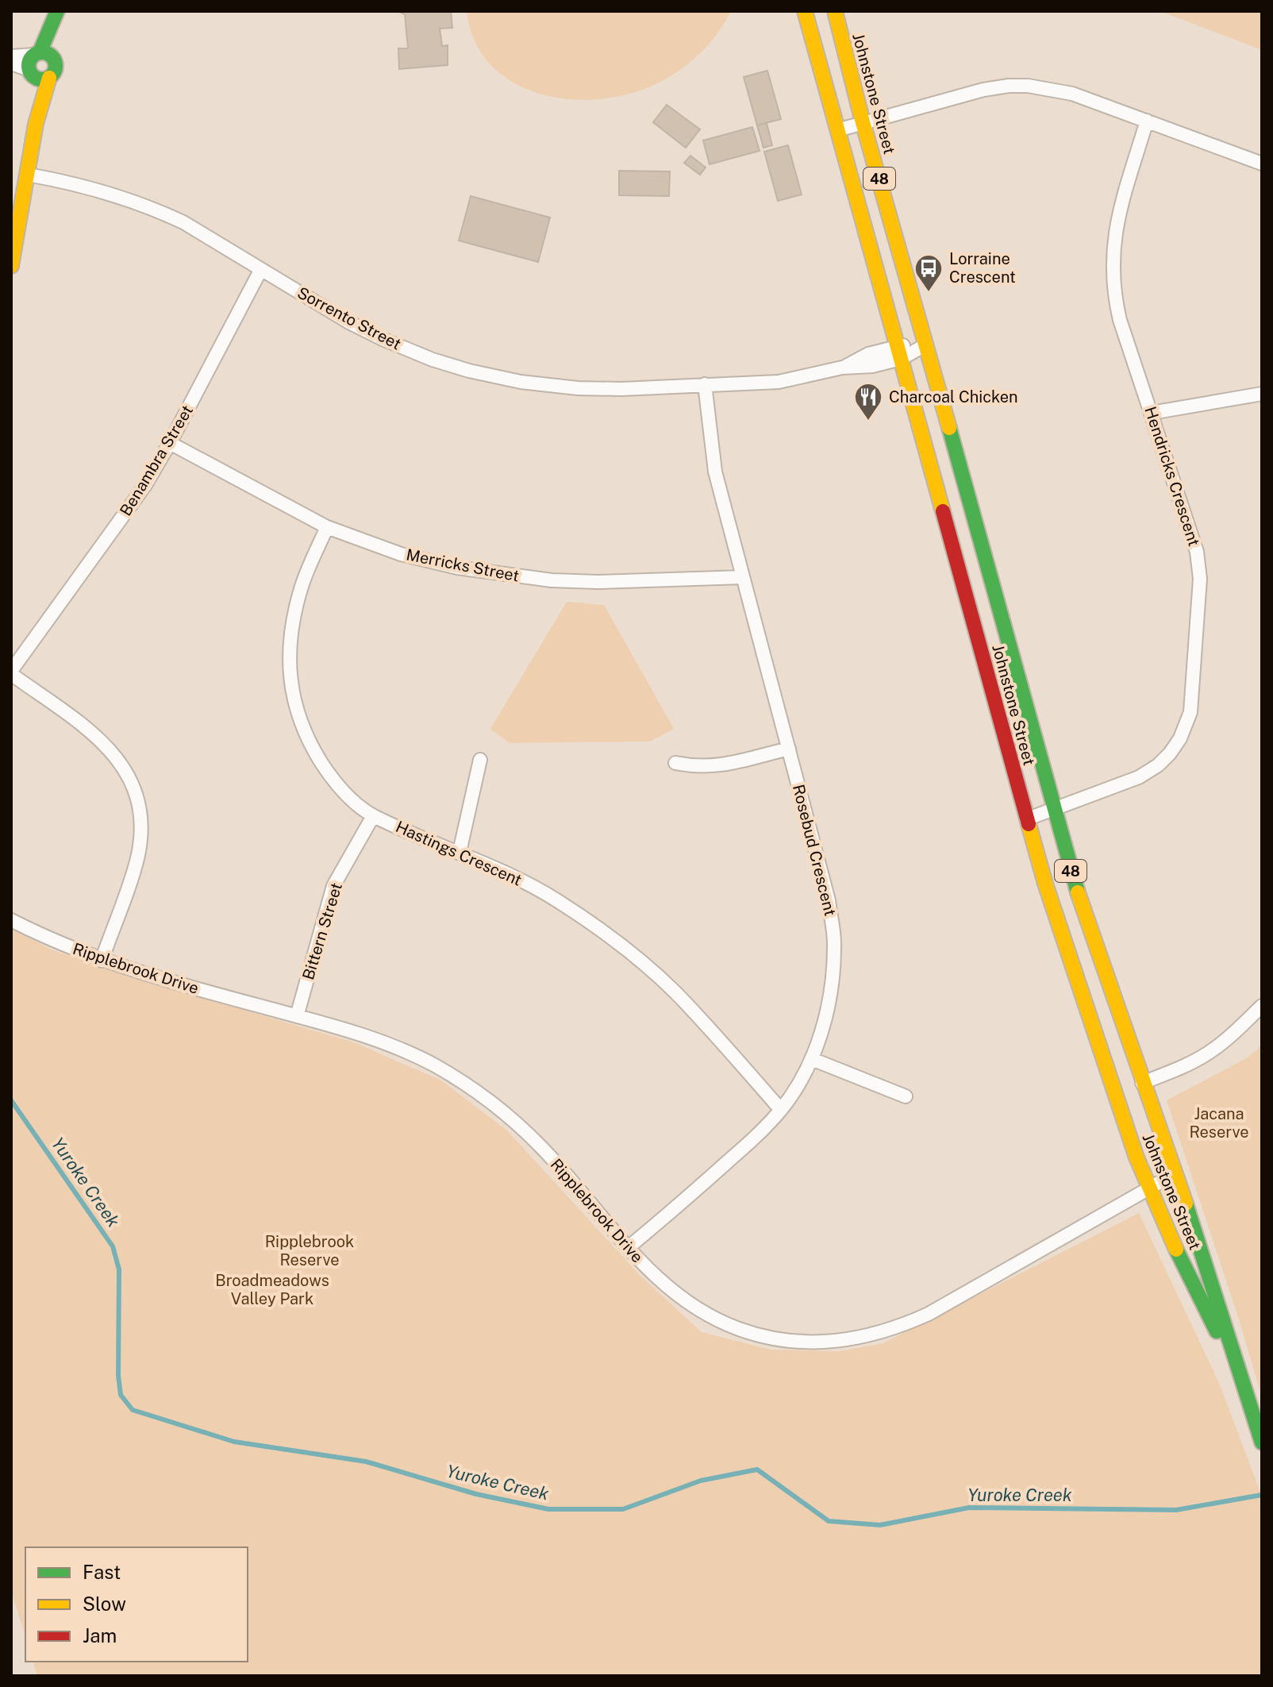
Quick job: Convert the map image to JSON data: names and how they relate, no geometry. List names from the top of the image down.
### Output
{
  "streets": {
    "main road": ["Johnstone Street", "48"],
    "street": [
      "Sorrento Street",
      "Benambra Street",
      "Hendricks Crescent",
      "Merricks Street",
      "Rosebud Crescent",
      "Hastings Crescent",
      "Bittern Street",
      "Ripplebrook Drive"
    ]
  },
  "crossings": [
    ["Johnstone Street", "Sorrento Street"],
    ["Johnstone Street", "Hendricks Crescent"],
    ["Johnstone Street", "Ripplebrook Drive"],
    ["Sorrento Street", "Benambra Street"],
    ["Sorrento Street", "Rosebud Crescent"],
    ["Benambra Street", "Merricks Street"],
    ["Merricks Street", "Rosebud Crescent"],
    ["Merricks Street", "Hastings Crescent"],
    ["Rosebud Crescent", "Hastings Crescent"],
    ["Rosebud Crescent", "Ripplebrook Drive"],
    ["Hastings Crescent", "Bittern Street"],
    ["Bittern Street", "Ripplebrook Drive"]
  ],
  "water": ["Yuroke Creek"],
  "parks": ["Jacana Reserve", "Ripplebrook Reserve", "Broadmeadows Valley Park"],
  "places": {
    "bus stop": ["Lorraine Crescent"],
    "restaurant": ["Charcoal Chicken"]
  },
  "legend": ["Fast", "Slow", "Jam"]
}
